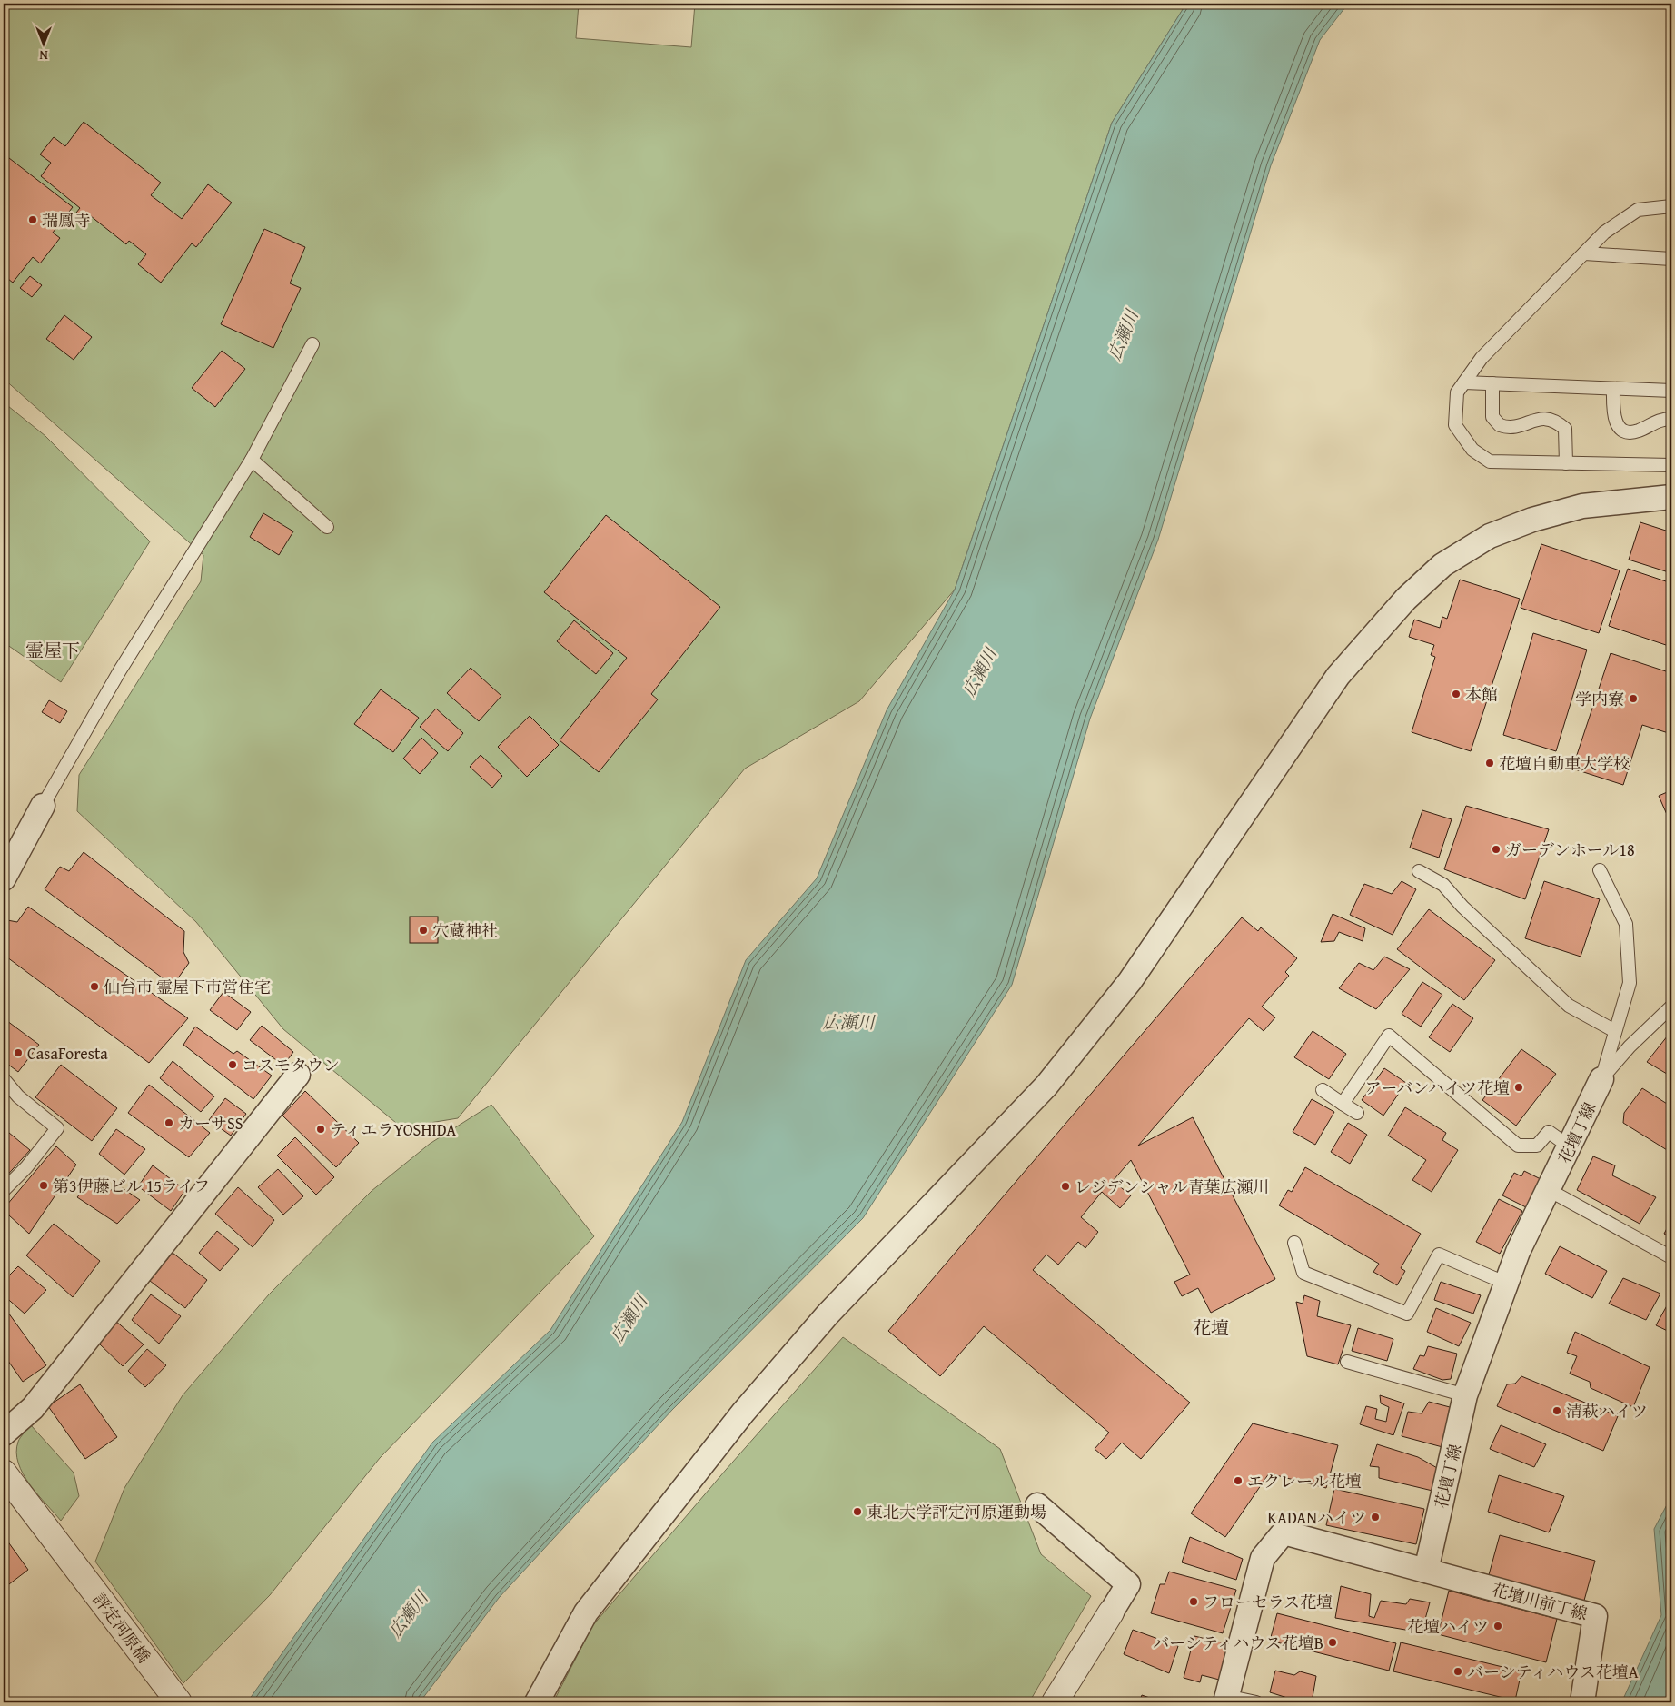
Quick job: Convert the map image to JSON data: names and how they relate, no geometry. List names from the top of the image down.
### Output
{
  "streets": {
    "street": ["花壇丁線", "花壇川前丁線", "評定河原橋"]
  },
  "crossings": [
    ["花壇丁線", "花壇川前丁線"]
  ],
  "districts": ["霊屋下", "花壇"],
  "water": ["広瀬川"],
  "places": [
    "瑞鳳寺",
    "本館",
    "学内寮",
    "花壇自動車大学校",
    "ガーデンホール18",
    "穴蔵神社",
    "仙台市 霊屋下市営住宅",
    "CasaForesta",
    "コスモタウン",
    "アーバンハイツ花壇",
    "カーサSS",
    "ティエラYOSHIDA",
    "第3伊藤ビル 15ライフ",
    "レジデンシャル青葉広瀬川",
    "清萩ハイツ",
    "エクレール花壇",
    "東北大学評定河原運動場",
    "KADANハイツ",
    "フローセラス花壇",
    "花壇ハイツ",
    "バーシティハウス花壇B",
    "バーシティハウス花壇A"
  ],
  "north": "bottom"
}
